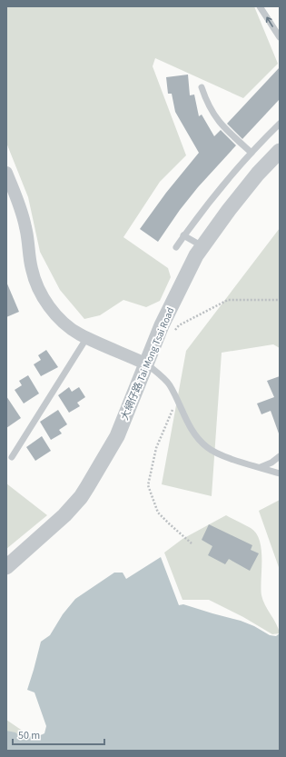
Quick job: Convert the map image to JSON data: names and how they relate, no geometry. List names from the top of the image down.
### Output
{
  "streets": {
    "street": ["大網仔路 Tai Mong Tsai Road"]
  },
  "scale_bar": "50 m"
}
